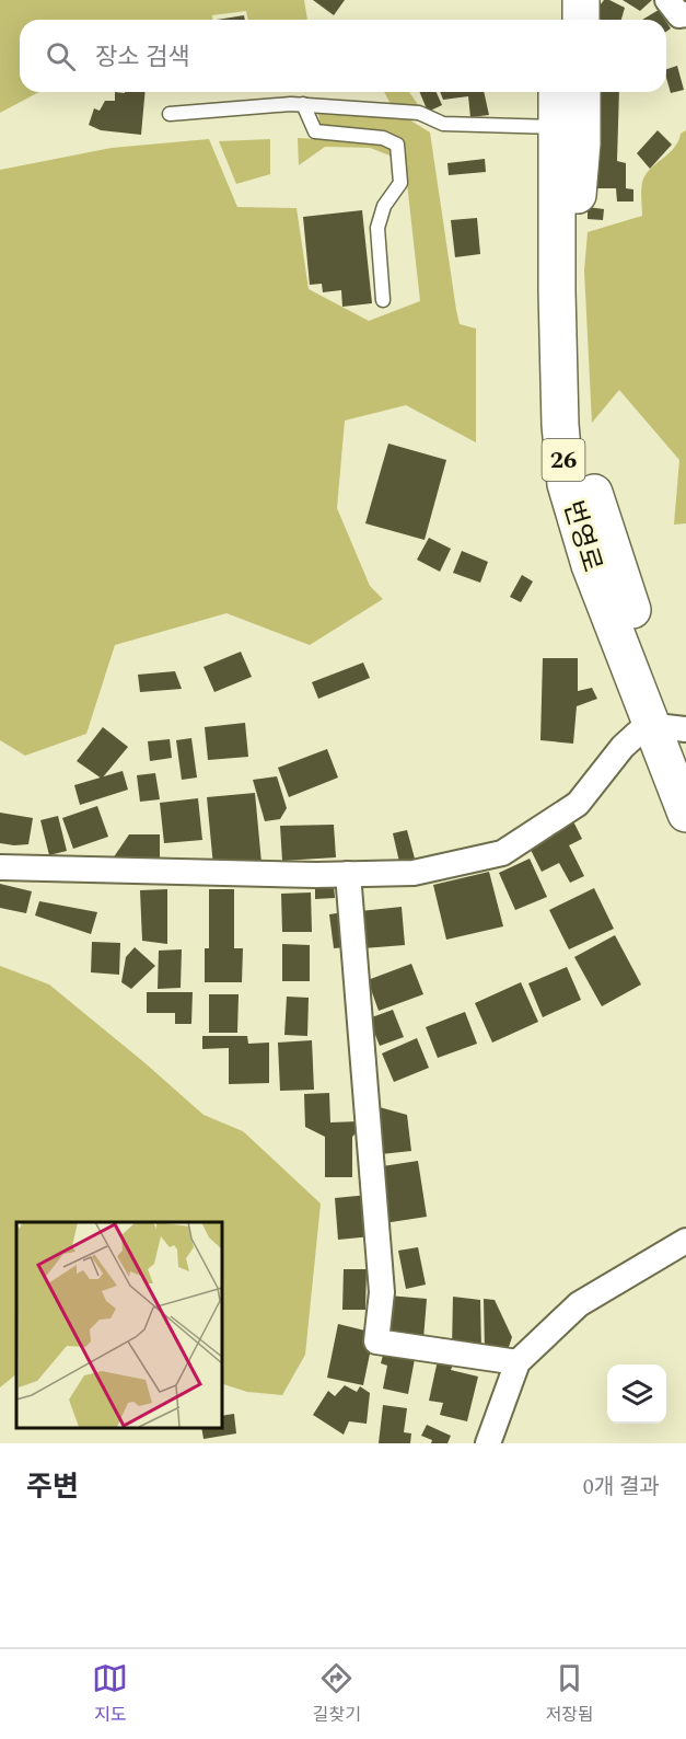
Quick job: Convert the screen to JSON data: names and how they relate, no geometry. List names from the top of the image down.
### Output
{
  "streets": {
    "main road": ["26", "번영로"]
  },
  "page": {
    "search": "장소 검색",
    "heading": ["주변", "0개 결과"],
    "nav": ["지도", "길찾기", "저장됨"]
  }
}
